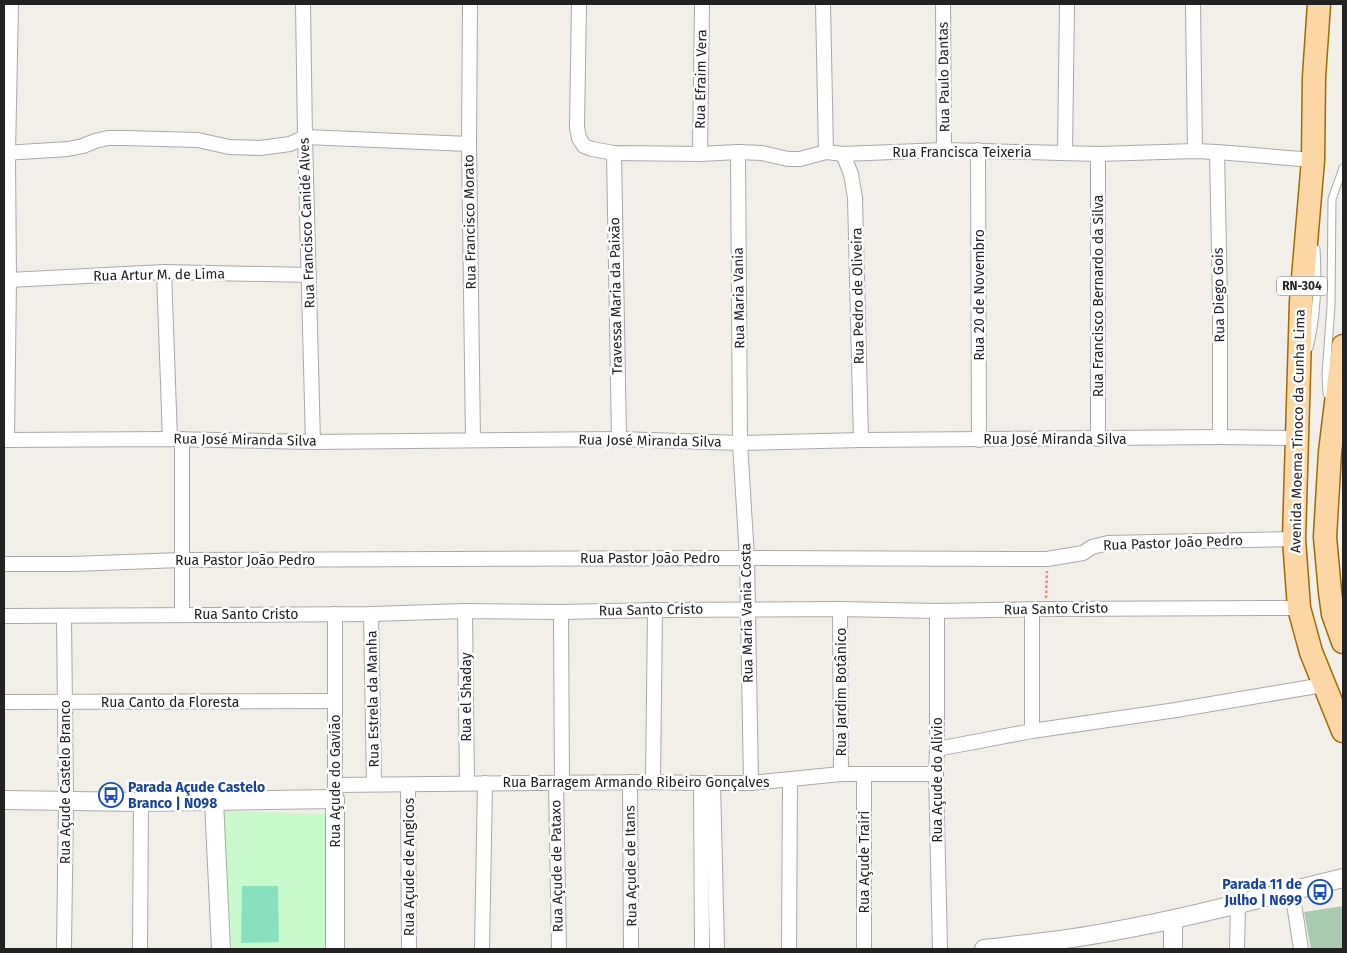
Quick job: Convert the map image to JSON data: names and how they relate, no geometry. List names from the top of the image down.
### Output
{
  "streets": {
    "main road": ["RN-304", "Avenida Moema Tinoco da Cunha Lima"],
    "street": [
      "Rua Paulo Dantas",
      "Rua Efraim Vera",
      "Rua Francisca Teixeria",
      "Rua Francisco Morato",
      "Rua Francisco Canidé Alves",
      "Rua Artur M. de Lima",
      "Rua 20 de Novembro",
      "Rua Diego Gois",
      "Travessa Maria da Paixão",
      "Rua Pedro de Oliveira",
      "Rua Francisco Bernardo da Silva",
      "Rua Maria Vania",
      "Rua José Miranda Silva",
      "Rua Pastor João Pedro",
      "Rua Santo Cristo",
      "Rua Maria Vania Costa",
      "Rua Jardim Botânico",
      "Rua el Shaday",
      "Rua Estrela da Manha",
      "Rua Canto da Floresta",
      "Rua Açude do Alivio",
      "Rua Açude do Gavião",
      "Rua Açude Castelo Branco",
      "Rua Barragem Armando Ribeiro Gonçalves",
      "Rua Açude Trairi",
      "Rua Açude de Pataxo",
      "Rua Açude de Itans",
      "Rua Açude de Angicos"
    ]
  },
  "crossings": [
    ["Rua Paulo Dantas", "Rua Francisca Teixeria"],
    ["Rua Efraim Vera", "Rua Francisca Teixeria"],
    ["Rua Francisca Teixeria", "Rua 20 de Novembro"],
    ["Rua Francisca Teixeria", "Rua Diego Gois"],
    ["Rua Francisca Teixeria", "Travessa Maria da Paixão"],
    ["Rua Francisca Teixeria", "Rua Pedro de Oliveira"],
    ["Rua Francisca Teixeria", "Rua Francisco Bernardo da Silva"],
    ["Rua Francisca Teixeria", "Rua Maria Vania"],
    ["Rua Francisca Teixeria", "Avenida Moema Tinoco da Cunha Lima"],
    ["Rua Francisco Morato", "Rua José Miranda Silva"],
    ["Rua Francisco Canidé Alves", "Rua Artur M. de Lima"],
    ["Rua Francisco Canidé Alves", "Rua José Miranda Silva"],
    ["Rua 20 de Novembro", "Rua José Miranda Silva"],
    ["Rua Diego Gois", "Rua José Miranda Silva"],
    ["Travessa Maria da Paixão", "Rua José Miranda Silva"],
    ["Rua Pedro de Oliveira", "Rua José Miranda Silva"],
    ["Rua Francisco Bernardo da Silva", "Rua José Miranda Silva"],
    ["Rua Maria Vania", "Rua José Miranda Silva"],
    ["Rua Maria Vania", "Rua Maria Vania Costa"],
    ["Avenida Moema Tinoco da Cunha Lima", "Rua José Miranda Silva"],
    ["Avenida Moema Tinoco da Cunha Lima", "Rua Pastor João Pedro"],
    ["Avenida Moema Tinoco da Cunha Lima", "Rua Santo Cristo"],
    ["Rua José Miranda Silva", "Rua Maria Vania Costa"],
    ["Rua Pastor João Pedro", "Rua Maria Vania Costa"],
    ["Rua Santo Cristo", "Rua Maria Vania Costa"],
    ["Rua Santo Cristo", "Rua Jardim Botânico"],
    ["Rua Santo Cristo", "Rua el Shaday"],
    ["Rua Santo Cristo", "Rua Estrela da Manha"],
    ["Rua Santo Cristo", "Rua Açude do Alivio"],
    ["Rua Santo Cristo", "Rua Açude do Gavião"],
    ["Rua Santo Cristo", "Rua Açude Castelo Branco"],
    ["Rua Santo Cristo", "Rua Açude de Pataxo"],
    ["Rua Maria Vania Costa", "Rua Barragem Armando Ribeiro Gonçalves"],
    ["Rua Jardim Botânico", "Rua Barragem Armando Ribeiro Gonçalves"],
    ["Rua el Shaday", "Rua Barragem Armando Ribeiro Gonçalves"],
    ["Rua Estrela da Manha", "Rua Barragem Armando Ribeiro Gonçalves"],
    ["Rua Canto da Floresta", "Rua Açude do Gavião"],
    ["Rua Canto da Floresta", "Rua Açude Castelo Branco"],
    ["Rua Açude do Alivio", "Rua Barragem Armando Ribeiro Gonçalves"],
    ["Rua Açude do Gavião", "Rua Barragem Armando Ribeiro Gonçalves"],
    ["Rua Barragem Armando Ribeiro Gonçalves", "Rua Açude Trairi"],
    ["Rua Barragem Armando Ribeiro Gonçalves", "Rua Açude de Pataxo"],
    ["Rua Barragem Armando Ribeiro Gonçalves", "Rua Açude de Itans"],
    ["Rua Barragem Armando Ribeiro Gonçalves", "Rua Açude de Angicos"]
  ],
  "places": {
    "bus stop": ["Parada Açude Castelo Branco | N098", "Parada 11 de Julho | N699"]
  }
}
